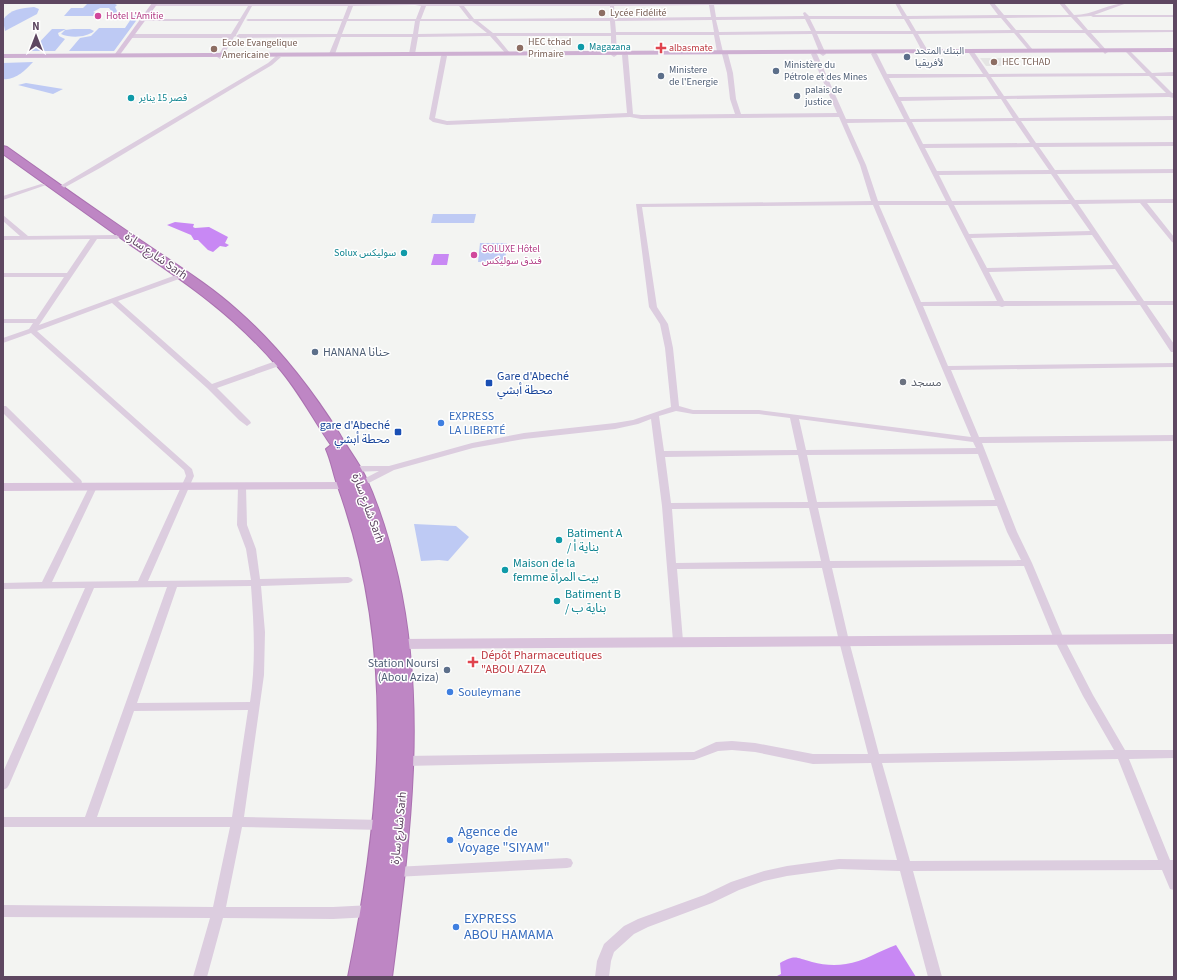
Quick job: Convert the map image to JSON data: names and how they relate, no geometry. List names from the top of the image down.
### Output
{
  "streets": {
    "highway": ["شارع سارة Sarh"]
  },
  "places": {
    "other": [
      "Lycée Fidélité",
      "Hotel L'Amitie",
      "Magazana",
      "HEC tchad Primaire",
      "Ecole Evangelique Americaine",
      "البنك المتحد لأفريقيا",
      "HEC TCHAD",
      "Ministère du Pétrole et des Mines",
      "Ministere de l'Energie",
      "palais de justice",
      "قصر 15 يناير",
      "Solux سوليكس",
      "SOLUXE Hôtel فندق سوليكس",
      "HANANA حنانا",
      "مسجد",
      "EXPRESS LA LIBERTÉ",
      "Batiment A / بناية أ",
      "Maison de la femme بيت المرأة",
      "Batiment B / بناية ب",
      "Station Noursi (Abou Aziza)",
      "Souleymane",
      "Agence de Voyage \"SIYAM\"",
      "EXPRESS ABOU HAMAMA"
    ],
    "health": ["albasmate", "Dépôt Pharmaceutiques \"ABOU AZIZA"],
    "transit": ["Gare d'Abeché محطة أبشي", "gare d'Abeché محطة أبشي"]
  },
  "north": "top"
}
